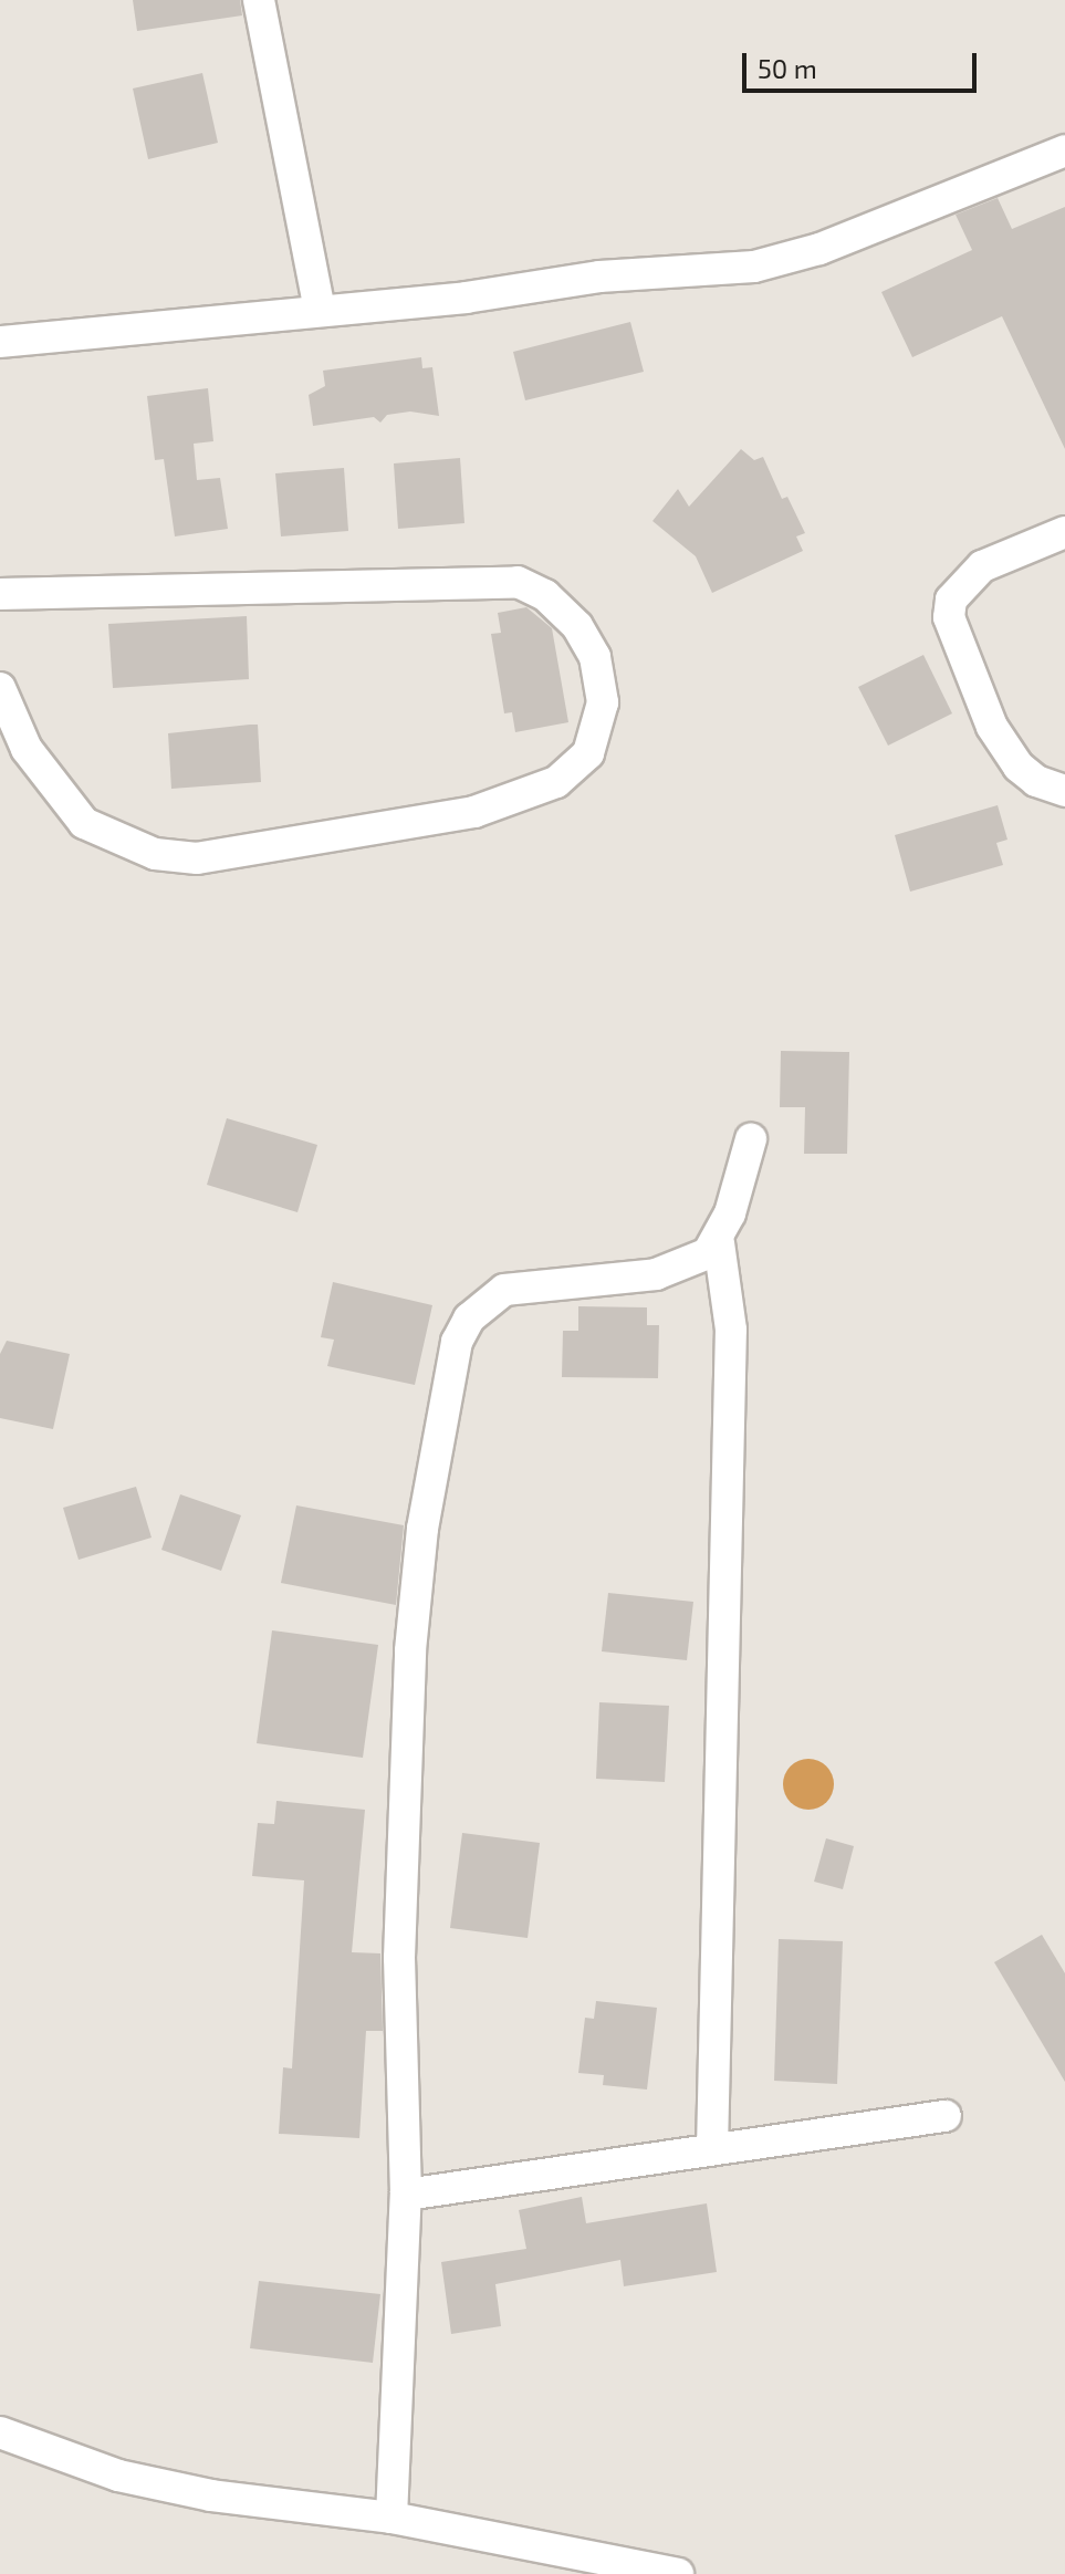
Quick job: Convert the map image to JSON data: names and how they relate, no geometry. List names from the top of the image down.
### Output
{
  "scale_bar": "50 m"
}
